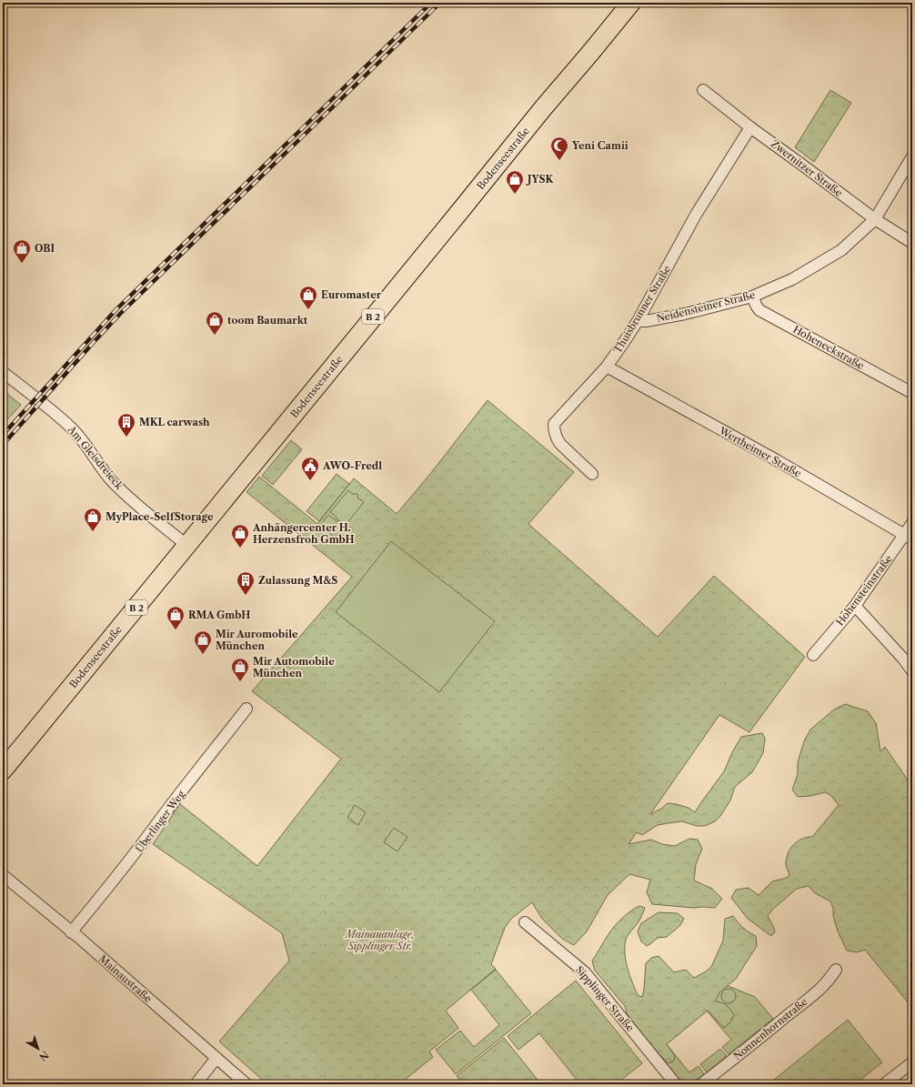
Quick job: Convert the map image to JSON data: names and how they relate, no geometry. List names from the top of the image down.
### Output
{
  "streets": {
    "main road": ["Bodenseestraße", "B 2"],
    "street": [
      "Zwernitzer Straße",
      "Neidensteiner Straße",
      "Thuisbrunner Straße",
      "Hoheneckstraße",
      "Wertheimer Straße",
      "Am Gleisdreieck",
      "Hohensteinstraße",
      "Überlinger Weg",
      "Mainaustraße",
      "Sipplinger Straße",
      "Nonnenhornstraße"
    ]
  },
  "crossings": [
    ["Bodenseestraße", "Am Gleisdreieck"],
    ["Zwernitzer Straße", "Neidensteiner Straße"],
    ["Zwernitzer Straße", "Thuisbrunner Straße"],
    ["Neidensteiner Straße", "Thuisbrunner Straße"],
    ["Neidensteiner Straße", "Hoheneckstraße"],
    ["Thuisbrunner Straße", "Wertheimer Straße"],
    ["Wertheimer Straße", "Hohensteinstraße"],
    ["Überlinger Weg", "Mainaustraße"]
  ],
  "parks": ["Mainauanlage, Sipplinger Str."],
  "places": {
    "mosque": ["Yeni Camii"],
    "shop": [
      "JYSK",
      "OBI",
      "Euromaster",
      "toom Baumarkt",
      "MyPlace-SelfStorage",
      "Anhängercenter H. Herzensfroh GmbH",
      "RMA GmbH",
      "Mir Auromobile München",
      "Mir Automobile München"
    ],
    "building": ["MKL carwash", "Zulassung M&S"],
    "public building": ["AWO-Fredl"]
  },
  "north": "bottom right"
}
